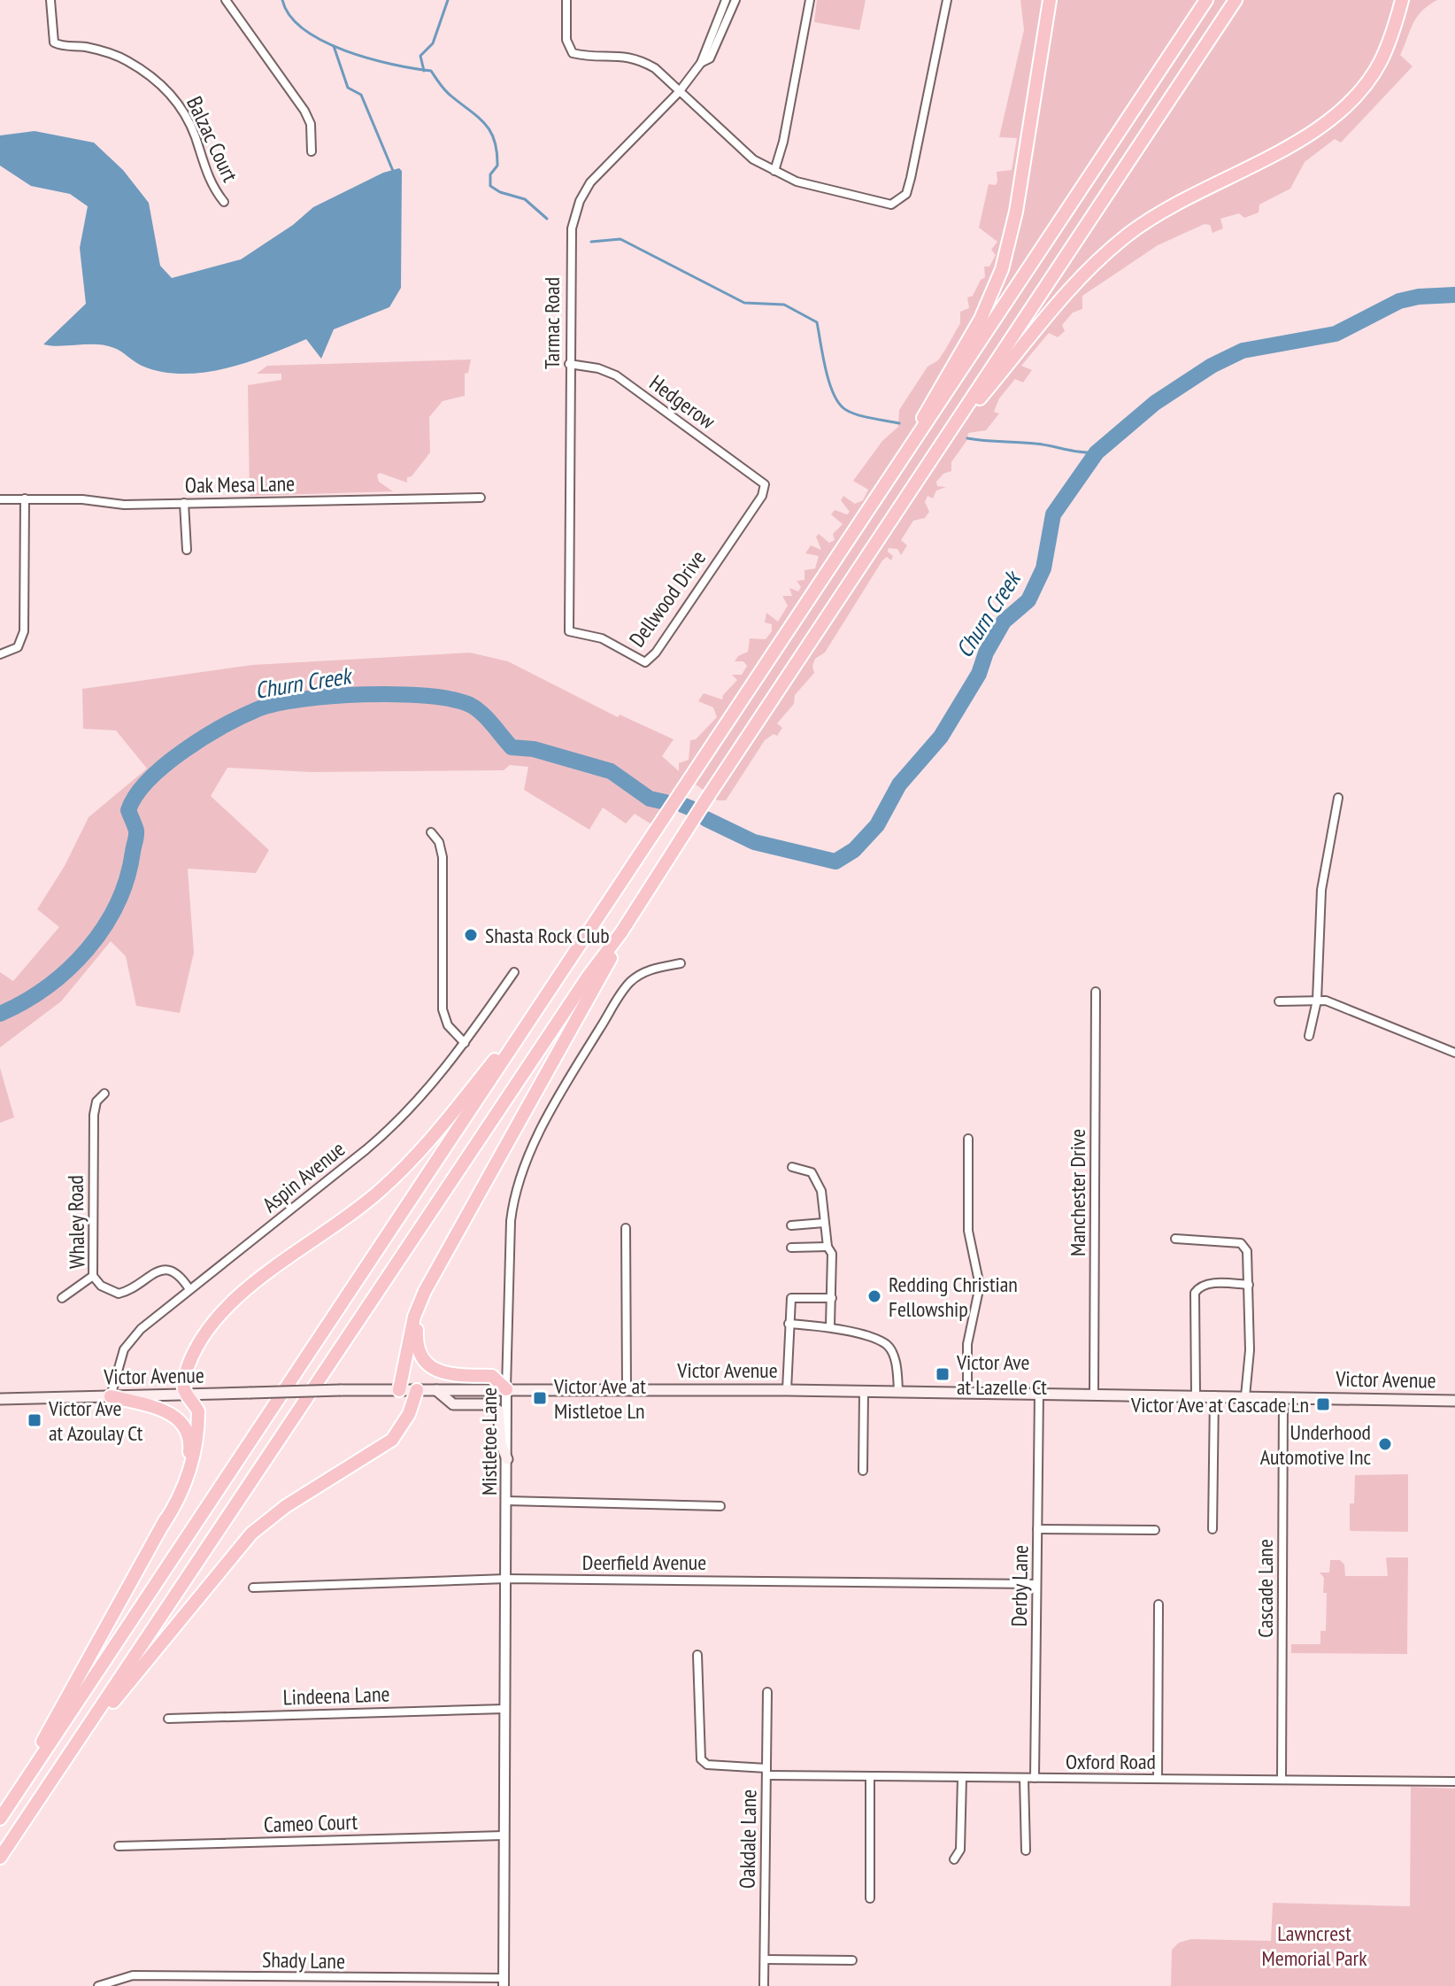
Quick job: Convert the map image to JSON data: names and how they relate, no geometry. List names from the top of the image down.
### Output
{
  "streets": {
    "main road": ["Victor Avenue"],
    "street": [
      "Balzac Court",
      "Tarmac Road",
      "Hedgerow",
      "Oak Mesa Lane",
      "Dellwood Drive",
      "Aspin Avenue",
      "Manchester Drive",
      "Whaley Road",
      "Mistletoe Lane",
      "Deerfield Avenue",
      "Derby Lane",
      "Cascade Lane",
      "Lindeena Lane",
      "Oxford Road",
      "Cameo Court",
      "Oakdale Lane",
      "Shady Lane"
    ]
  },
  "crossings": [
    ["Tarmac Road", "Hedgerow"],
    ["Tarmac Road", "Dellwood Drive"],
    ["Hedgerow", "Dellwood Drive"],
    ["Aspin Avenue", "Whaley Road"],
    ["Aspin Avenue", "Victor Avenue"],
    ["Manchester Drive", "Victor Avenue"],
    ["Victor Avenue", "Mistletoe Lane"],
    ["Victor Avenue", "Derby Lane"],
    ["Victor Avenue", "Cascade Lane"],
    ["Mistletoe Lane", "Deerfield Avenue"],
    ["Mistletoe Lane", "Lindeena Lane"],
    ["Mistletoe Lane", "Cameo Court"],
    ["Mistletoe Lane", "Shady Lane"],
    ["Deerfield Avenue", "Derby Lane"],
    ["Derby Lane", "Oxford Road"],
    ["Cascade Lane", "Oxford Road"],
    ["Oxford Road", "Oakdale Lane"]
  ],
  "water": ["Churn Creek"],
  "parks": ["Lawncrest Memorial Park"],
  "places": {
    "other": ["Shasta Rock Club", "Redding Christian Fellowship", "Underhood Automotive Inc"],
    "transit": [
      "Victor Ave at Lazelle Ct",
      "Victor Ave at Mistletoe Ln",
      "Victor Ave at Cascade Ln",
      "Victor Ave at Azoulay Ct"
    ]
  }
}
